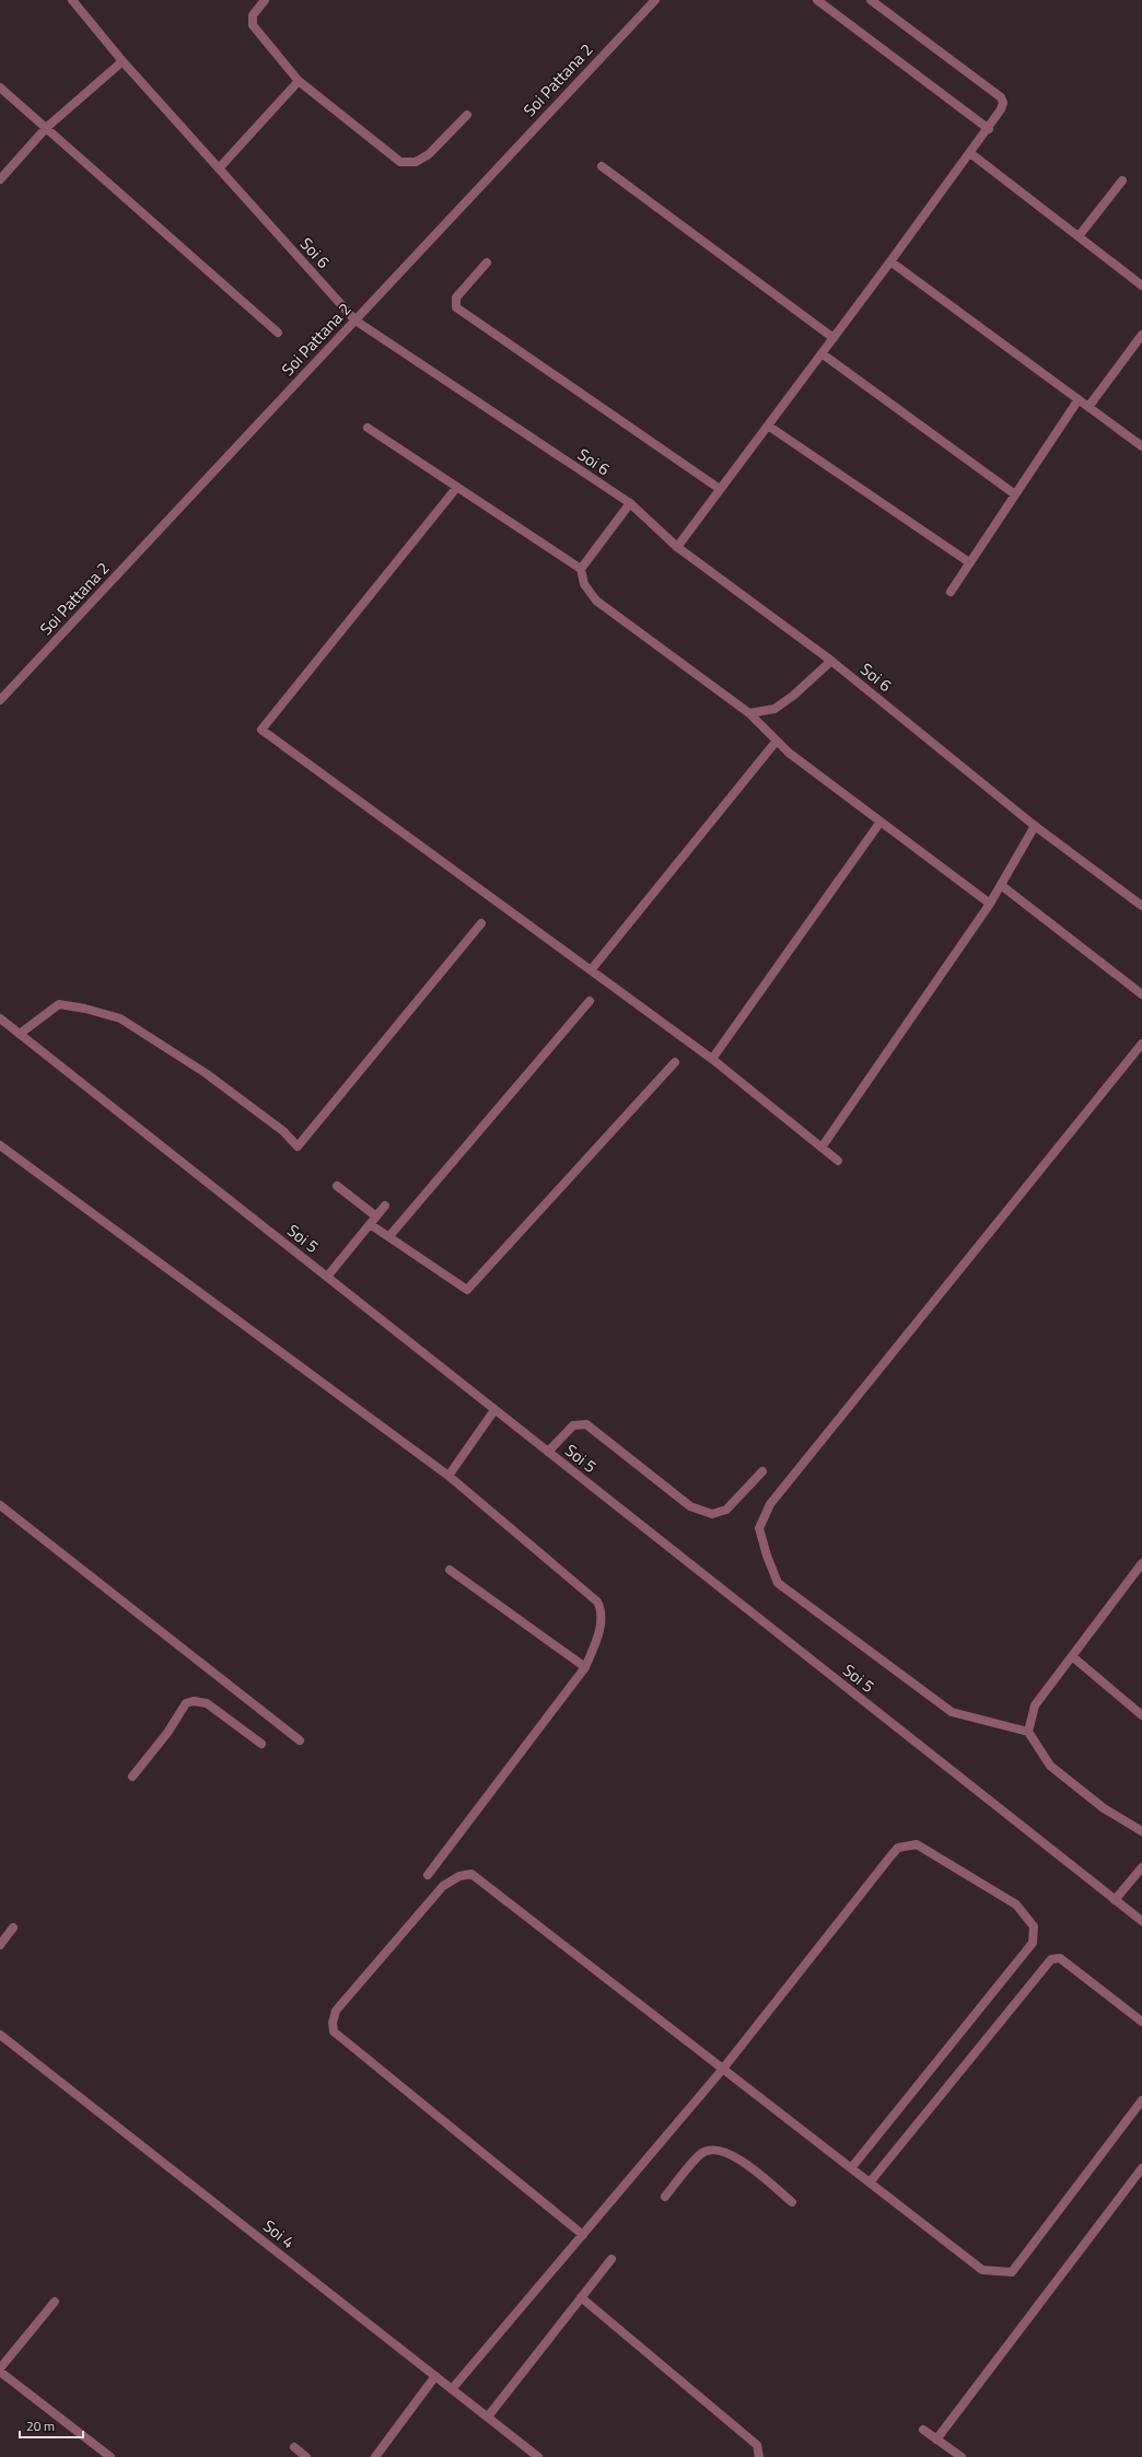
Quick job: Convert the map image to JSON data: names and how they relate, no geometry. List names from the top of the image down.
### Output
{
  "streets": {
    "street": [
      "Soi Pattana 2",
      "Soi 6",
      "Soi 5",
      "Soi 4"
    ]
  },
  "crossings": [
    ["Soi Pattana 2", "Soi 6"]
  ],
  "scale_bar": "20 m"
}
